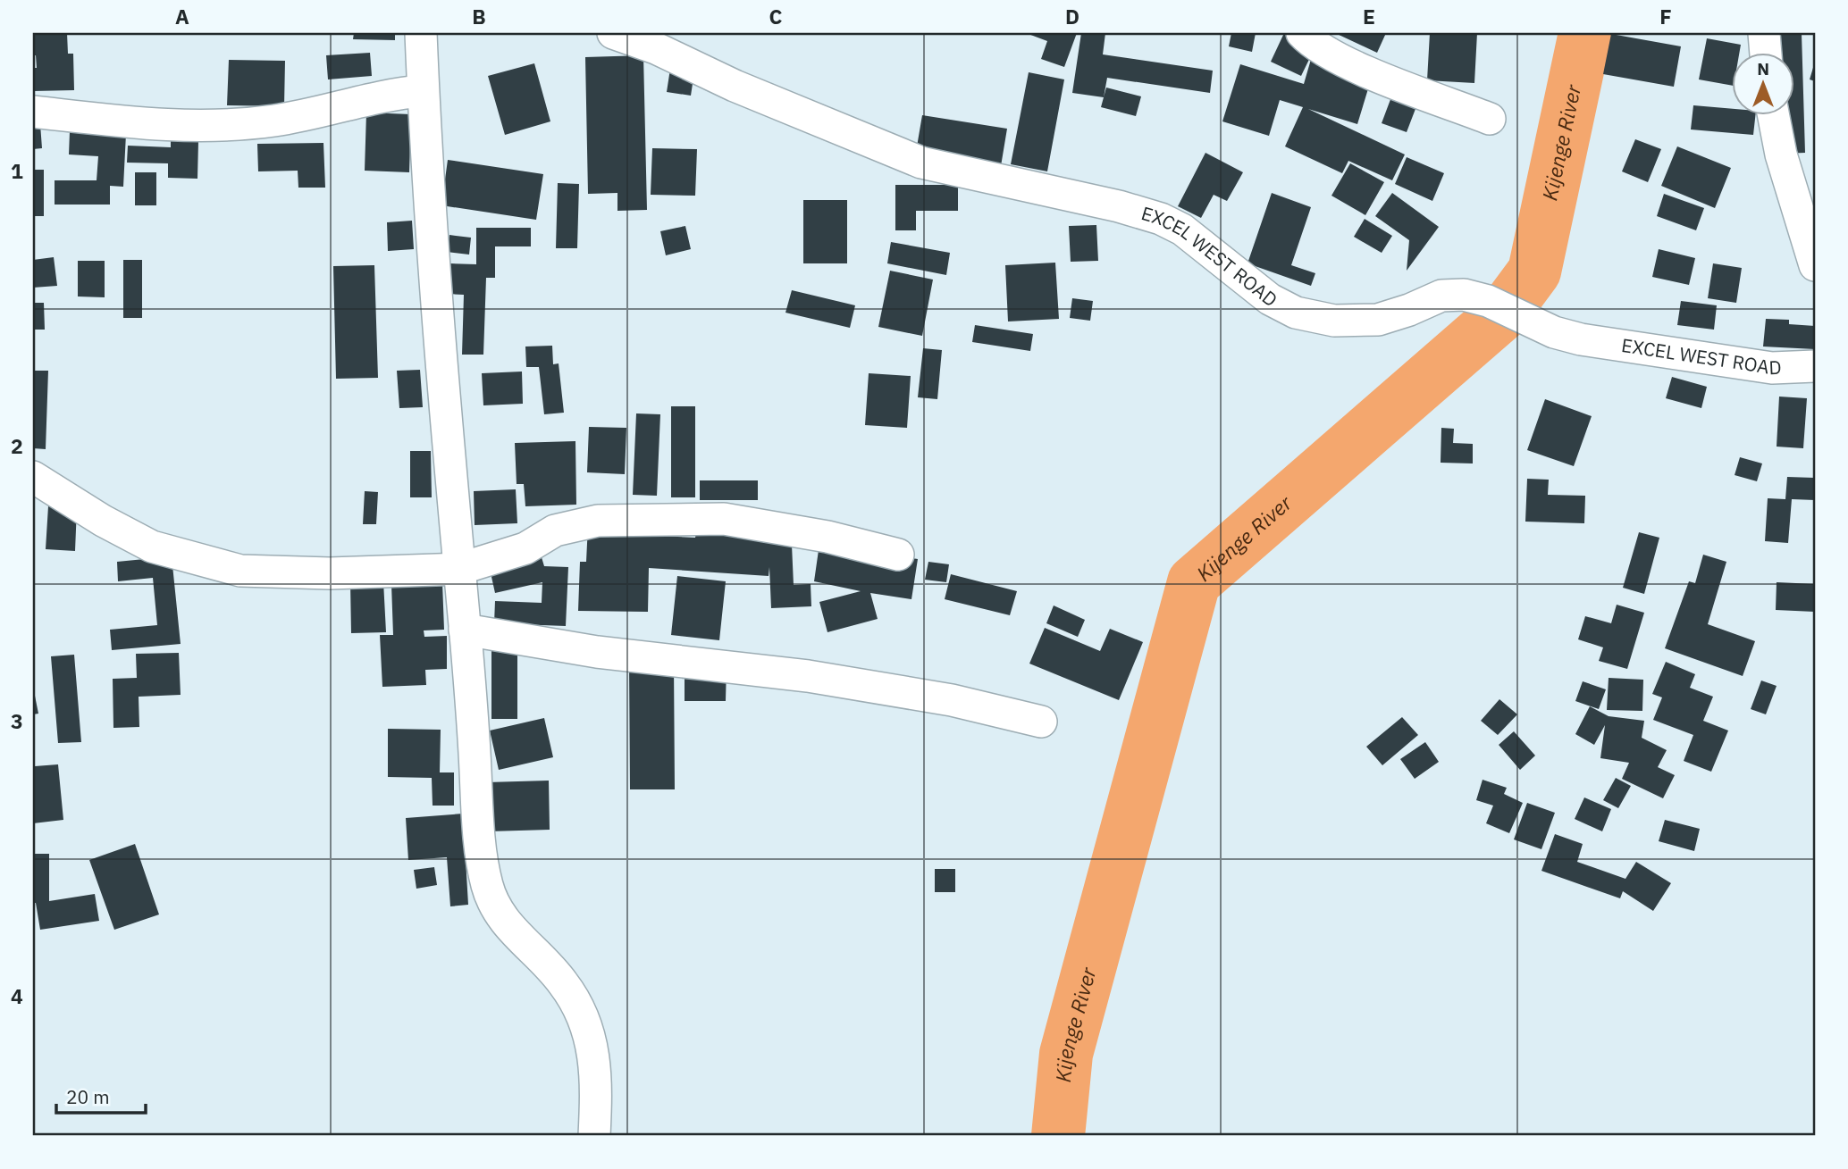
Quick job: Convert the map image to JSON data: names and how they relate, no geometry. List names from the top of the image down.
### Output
{
  "streets": {
    "street": ["EXCEL WEST ROAD"]
  },
  "water": ["Kijenge River"],
  "scale_bar": "20 m",
  "north": "top",
  "grid": {
    "columns": [
      "A",
      "B",
      "C",
      "D",
      "E",
      "F"
    ],
    "rows": [
      "1",
      "2",
      "3",
      "4"
    ]
  }
}
